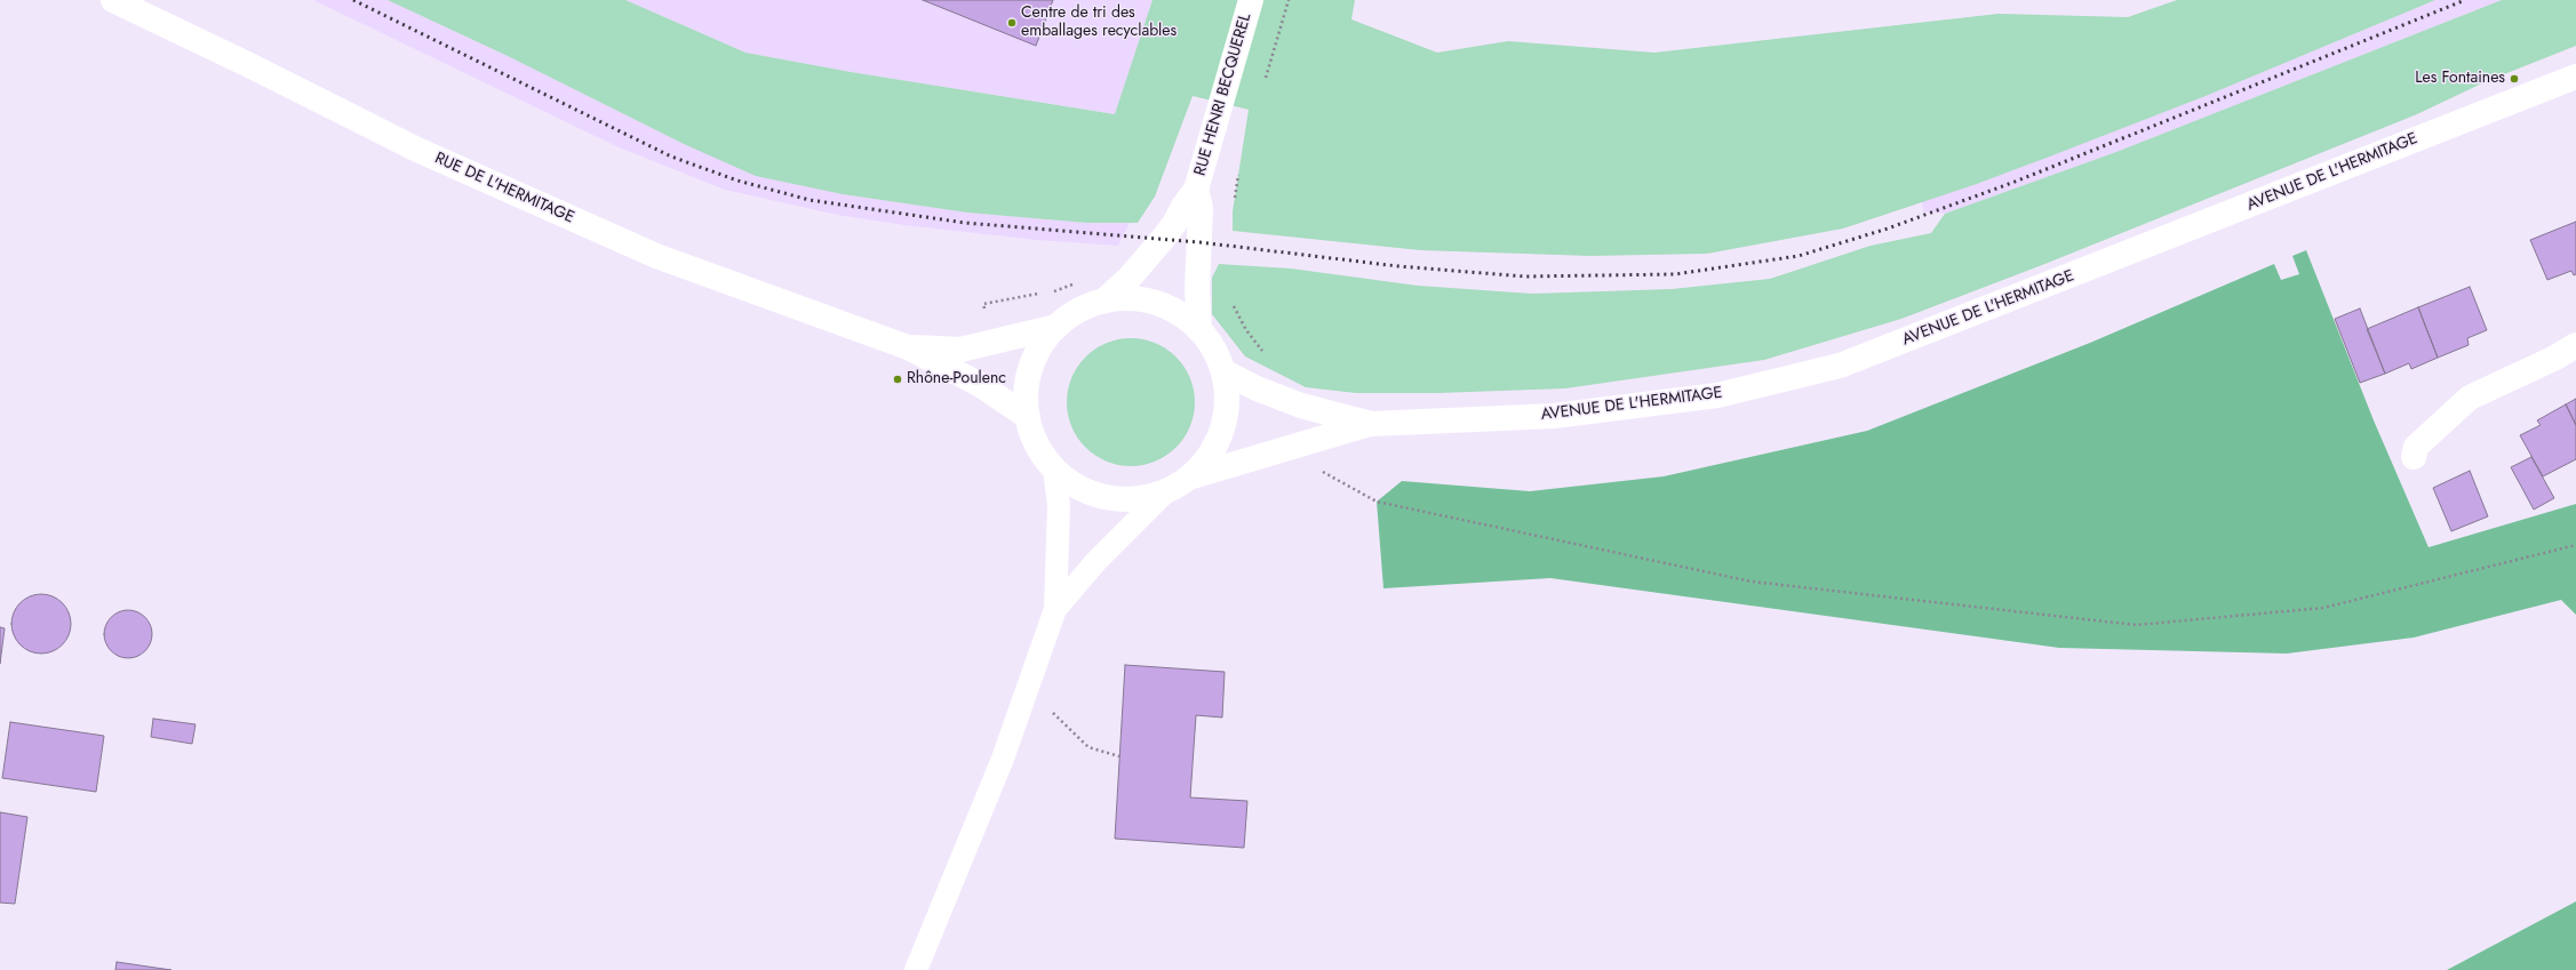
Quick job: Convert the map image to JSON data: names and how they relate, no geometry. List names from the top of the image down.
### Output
{
  "streets": {
    "street": ["RUE HENRI BECQUEREL", "AVENUE DE L'HERMITAGE", "RUE DE L'HERMITAGE"]
  },
  "places": ["Centre de tri des emballages recyclables", "Les Fontaines", "Rhône-Poulenc"]
}
